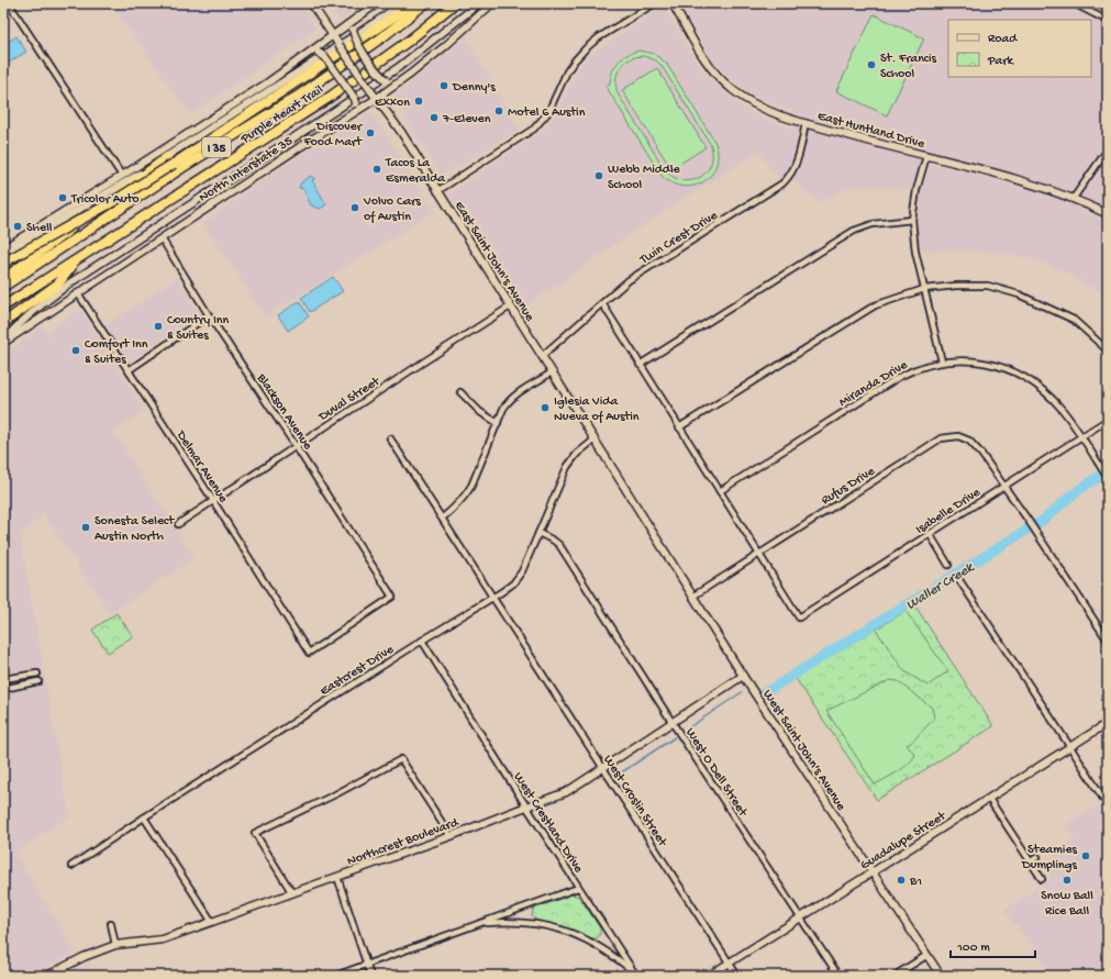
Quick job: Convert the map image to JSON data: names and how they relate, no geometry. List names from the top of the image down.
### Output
{
  "streets": {
    "highway": ["Purple Heart Trail", "I 35"],
    "street": [
      "East Huntland Drive",
      "North Interstate 35",
      "Twin Crest Drive",
      "East Saint John's Avenue",
      "Miranda Drive",
      "Duval Street",
      "Blackson Avenue",
      "Delmar Avenue",
      "Rufus Drive",
      "Isabelle Drive",
      "Eastcrest Drive",
      "West Saint John's Avenue",
      "West O Dell Street",
      "West Croslin Street",
      "West Crestland Drive",
      "Guadalupe Street",
      "Northcrest Boulevard"
    ]
  },
  "crossings": [
    ["East Huntland Drive", "Twin Crest Drive"],
    ["North Interstate 35", "East Saint John's Avenue"],
    ["North Interstate 35", "Blackson Avenue"],
    ["North Interstate 35", "Delmar Avenue"],
    ["Twin Crest Drive", "East Saint John's Avenue"],
    ["East Saint John's Avenue", "Duval Street"],
    ["East Saint John's Avenue", "Eastcrest Drive"],
    ["East Saint John's Avenue", "West Saint John's Avenue"],
    ["Miranda Drive", "Isabelle Drive"],
    ["Duval Street", "Blackson Avenue"],
    ["Duval Street", "Delmar Avenue"],
    ["Blackson Avenue", "Delmar Avenue"],
    ["Rufus Drive", "Isabelle Drive"],
    ["Rufus Drive", "West Saint John's Avenue"],
    ["Eastcrest Drive", "West O Dell Street"],
    ["Eastcrest Drive", "West Croslin Street"],
    ["Eastcrest Drive", "West Crestland Drive"],
    ["West Saint John's Avenue", "Guadalupe Street"],
    ["West Saint John's Avenue", "Northcrest Boulevard"],
    ["West O Dell Street", "Guadalupe Street"],
    ["West O Dell Street", "Northcrest Boulevard"],
    ["West Croslin Street", "Guadalupe Street"],
    ["West Croslin Street", "Northcrest Boulevard"],
    ["West Crestland Drive", "Northcrest Boulevard"]
  ],
  "water": ["Waller Creek"],
  "places": [
    "St. Francis School",
    "Denny's",
    "Exxon",
    "Motel 6 Austin",
    "7-Eleven",
    "Discover Food Mart",
    "Tacos La Esmeralda",
    "Webb Middle School",
    "Tricolor Auto",
    "Volvo Cars of Austin",
    "Shell",
    "Country Inn & Suites",
    "Comfort Inn & Suites",
    "Iglesia Vida Nueva of Austin",
    "Sonesta Select Austin North",
    "Steamies Dumplings",
    "B1",
    "Snow Ball Rice Ball"
  ],
  "legend": ["Road", "Park"],
  "scale_bar": "100 m"
}
